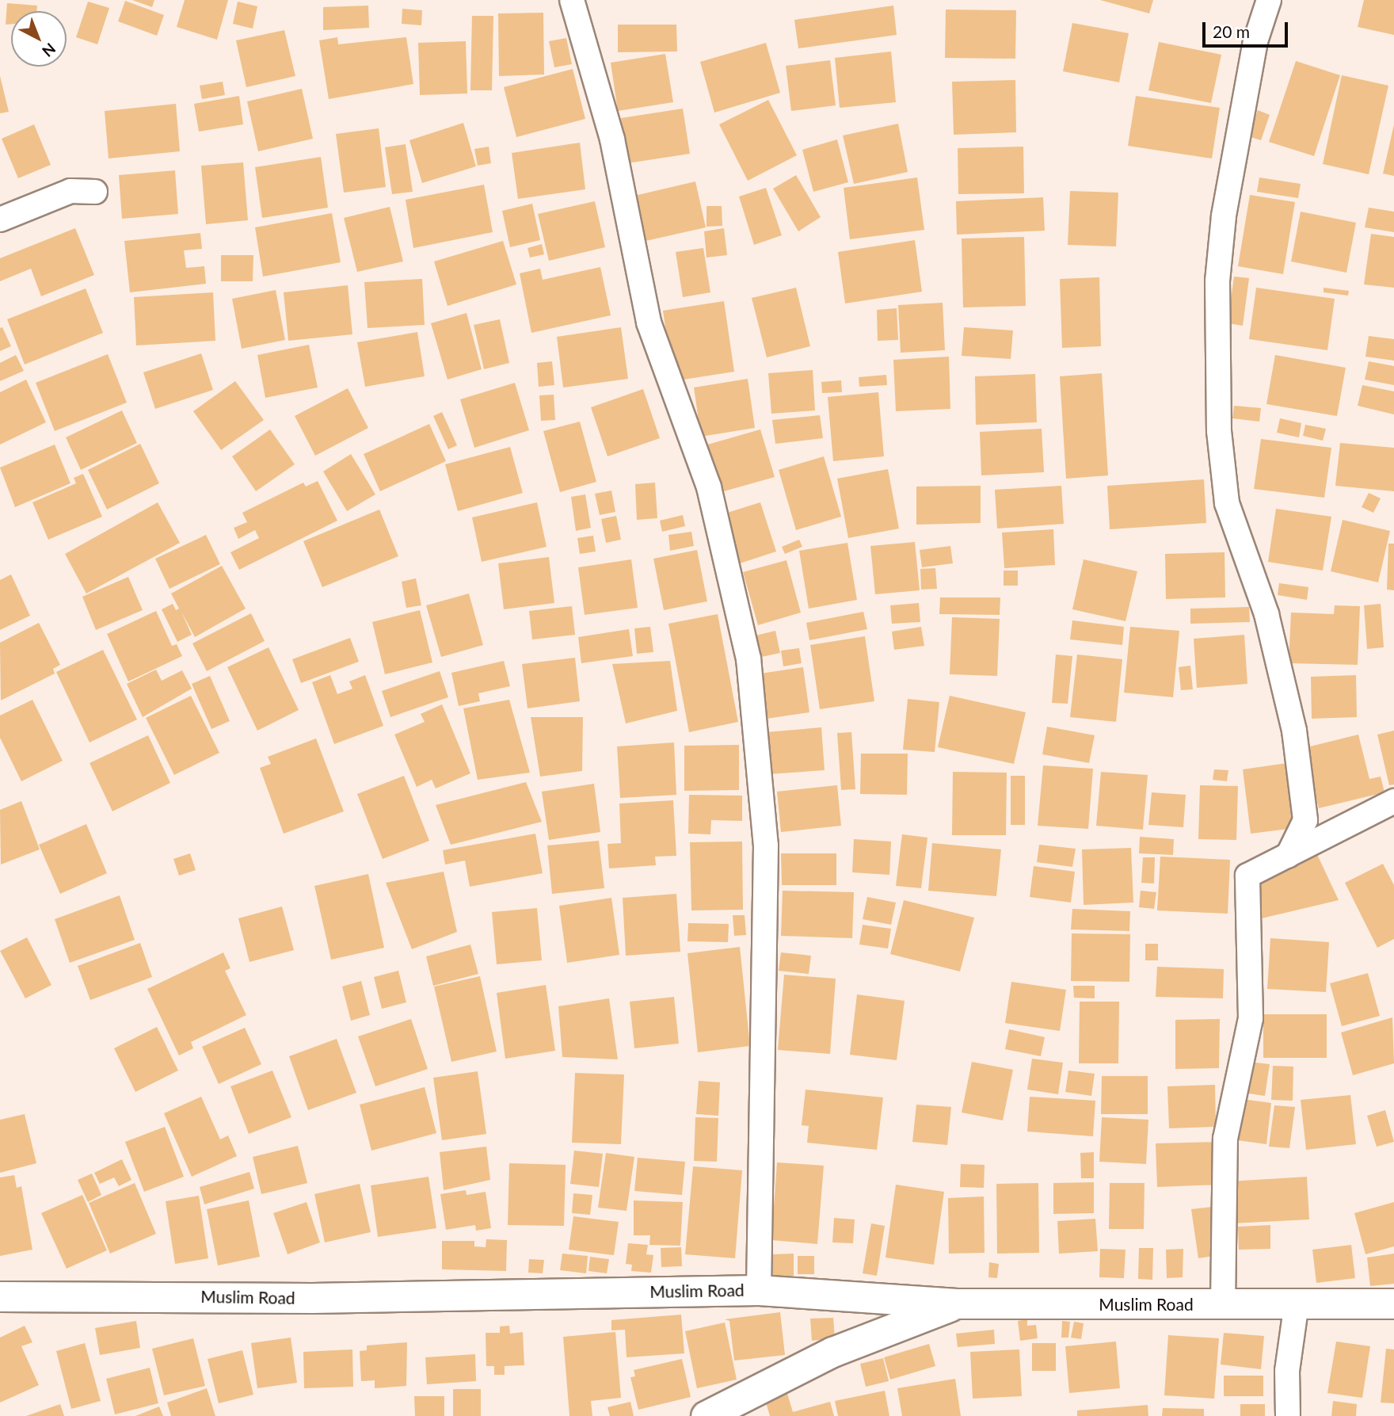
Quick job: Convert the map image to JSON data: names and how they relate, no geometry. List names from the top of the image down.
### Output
{
  "streets": {
    "street": ["Muslim Road"]
  },
  "scale_bar": "20 m",
  "north": "bottom right"
}
